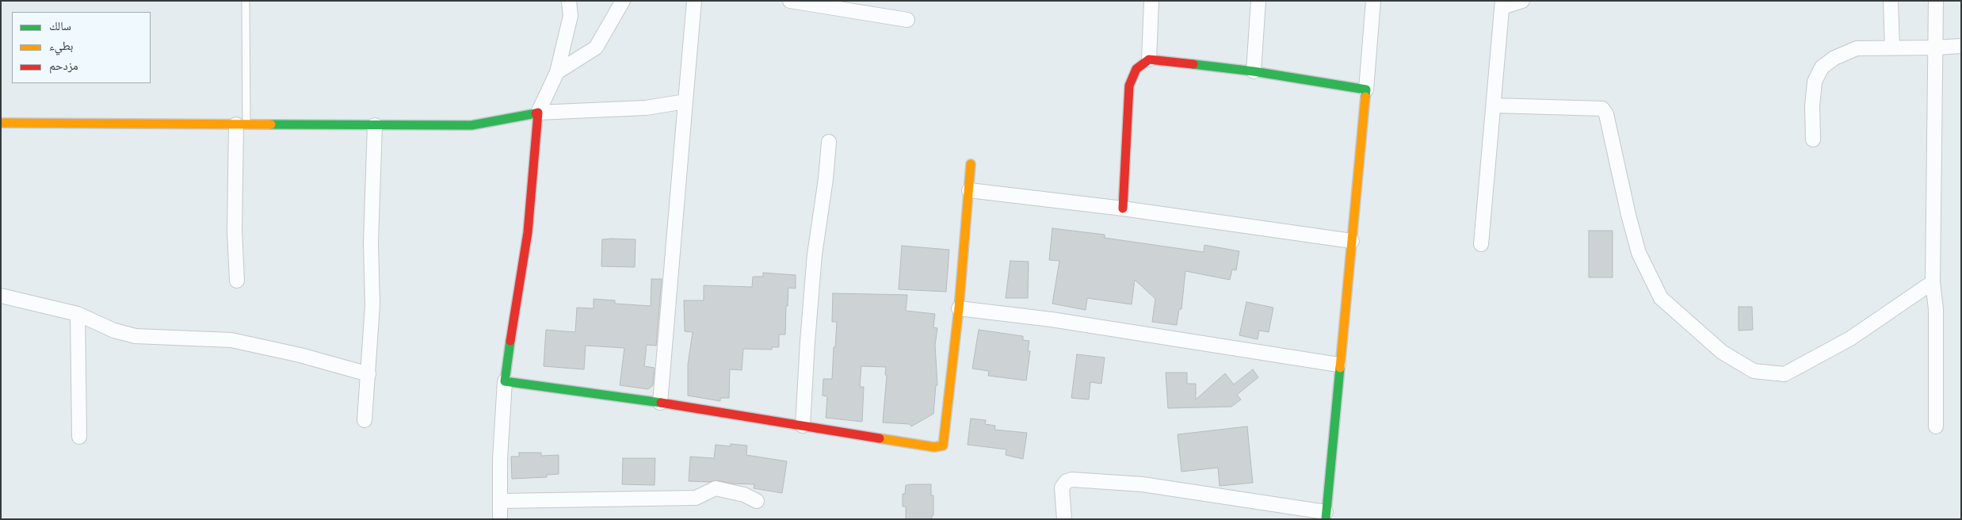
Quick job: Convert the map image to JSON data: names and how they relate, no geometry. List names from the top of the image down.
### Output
{
  "legend": ["سالك", "بطيء", "مزدحم"]
}
